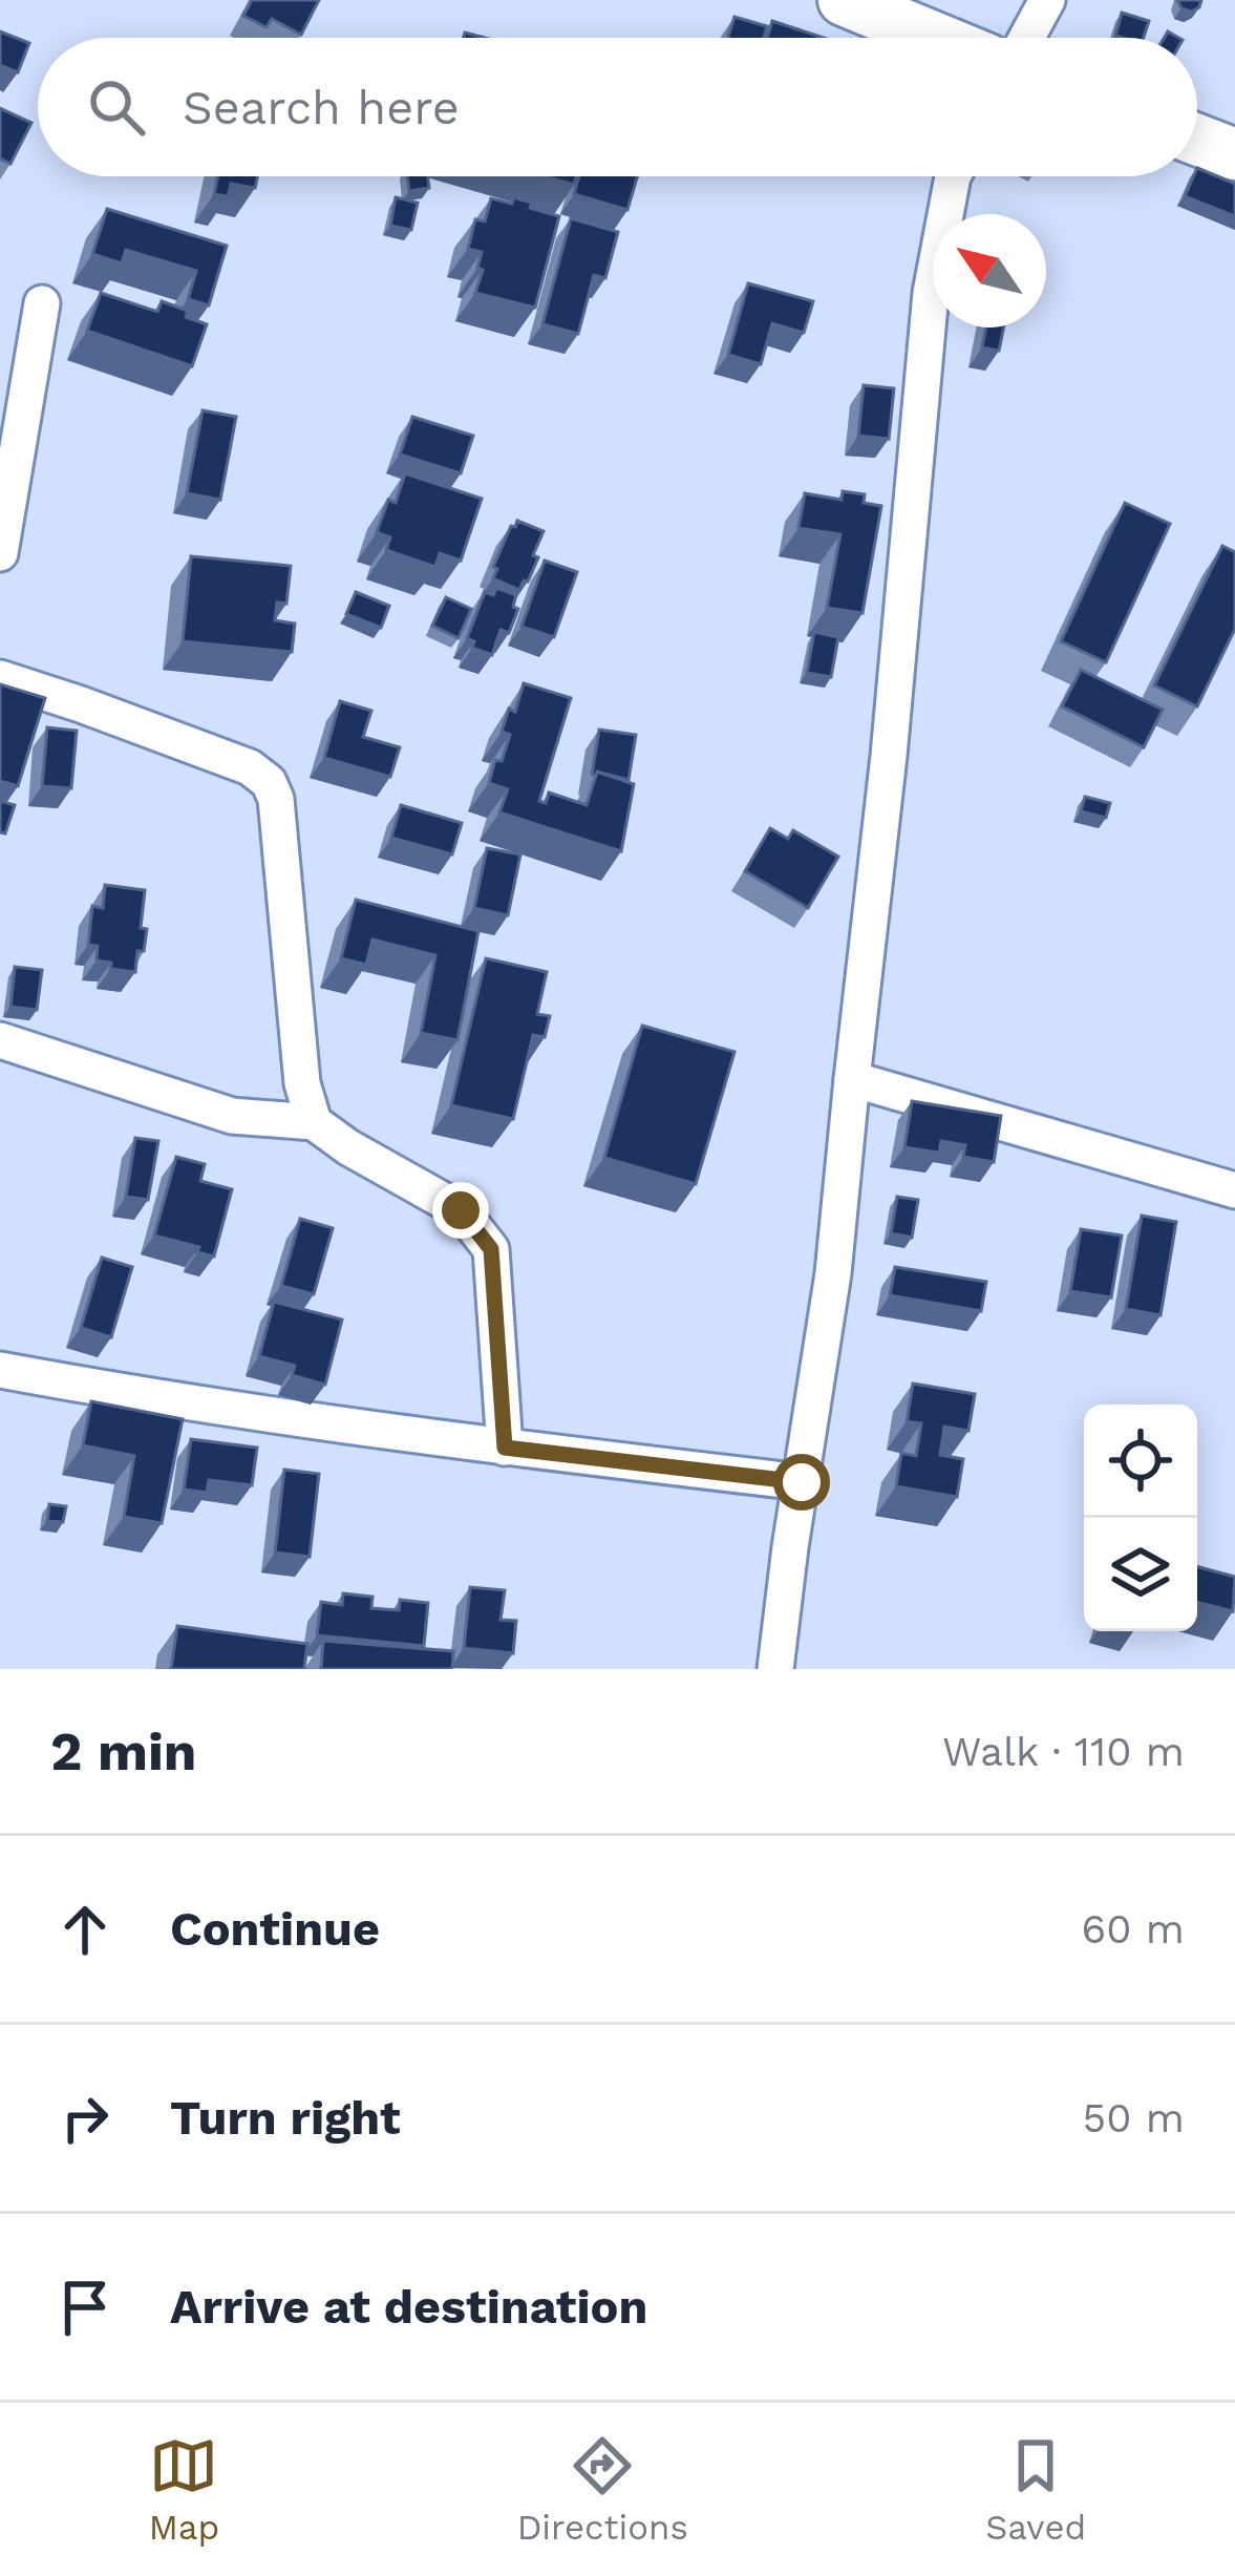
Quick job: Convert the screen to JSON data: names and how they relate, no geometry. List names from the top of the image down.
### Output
{
  "north": "top left",
  "page": {
    "search": "Search here",
    "heading": ["2 min", "Walk · 110 m"],
    "list": [
      ["Continue", "60 m"],
      ["Turn right", "50 m"],
      "Arrive at destination"
    ],
    "nav": ["Map", "Directions", "Saved"]
  }
}
